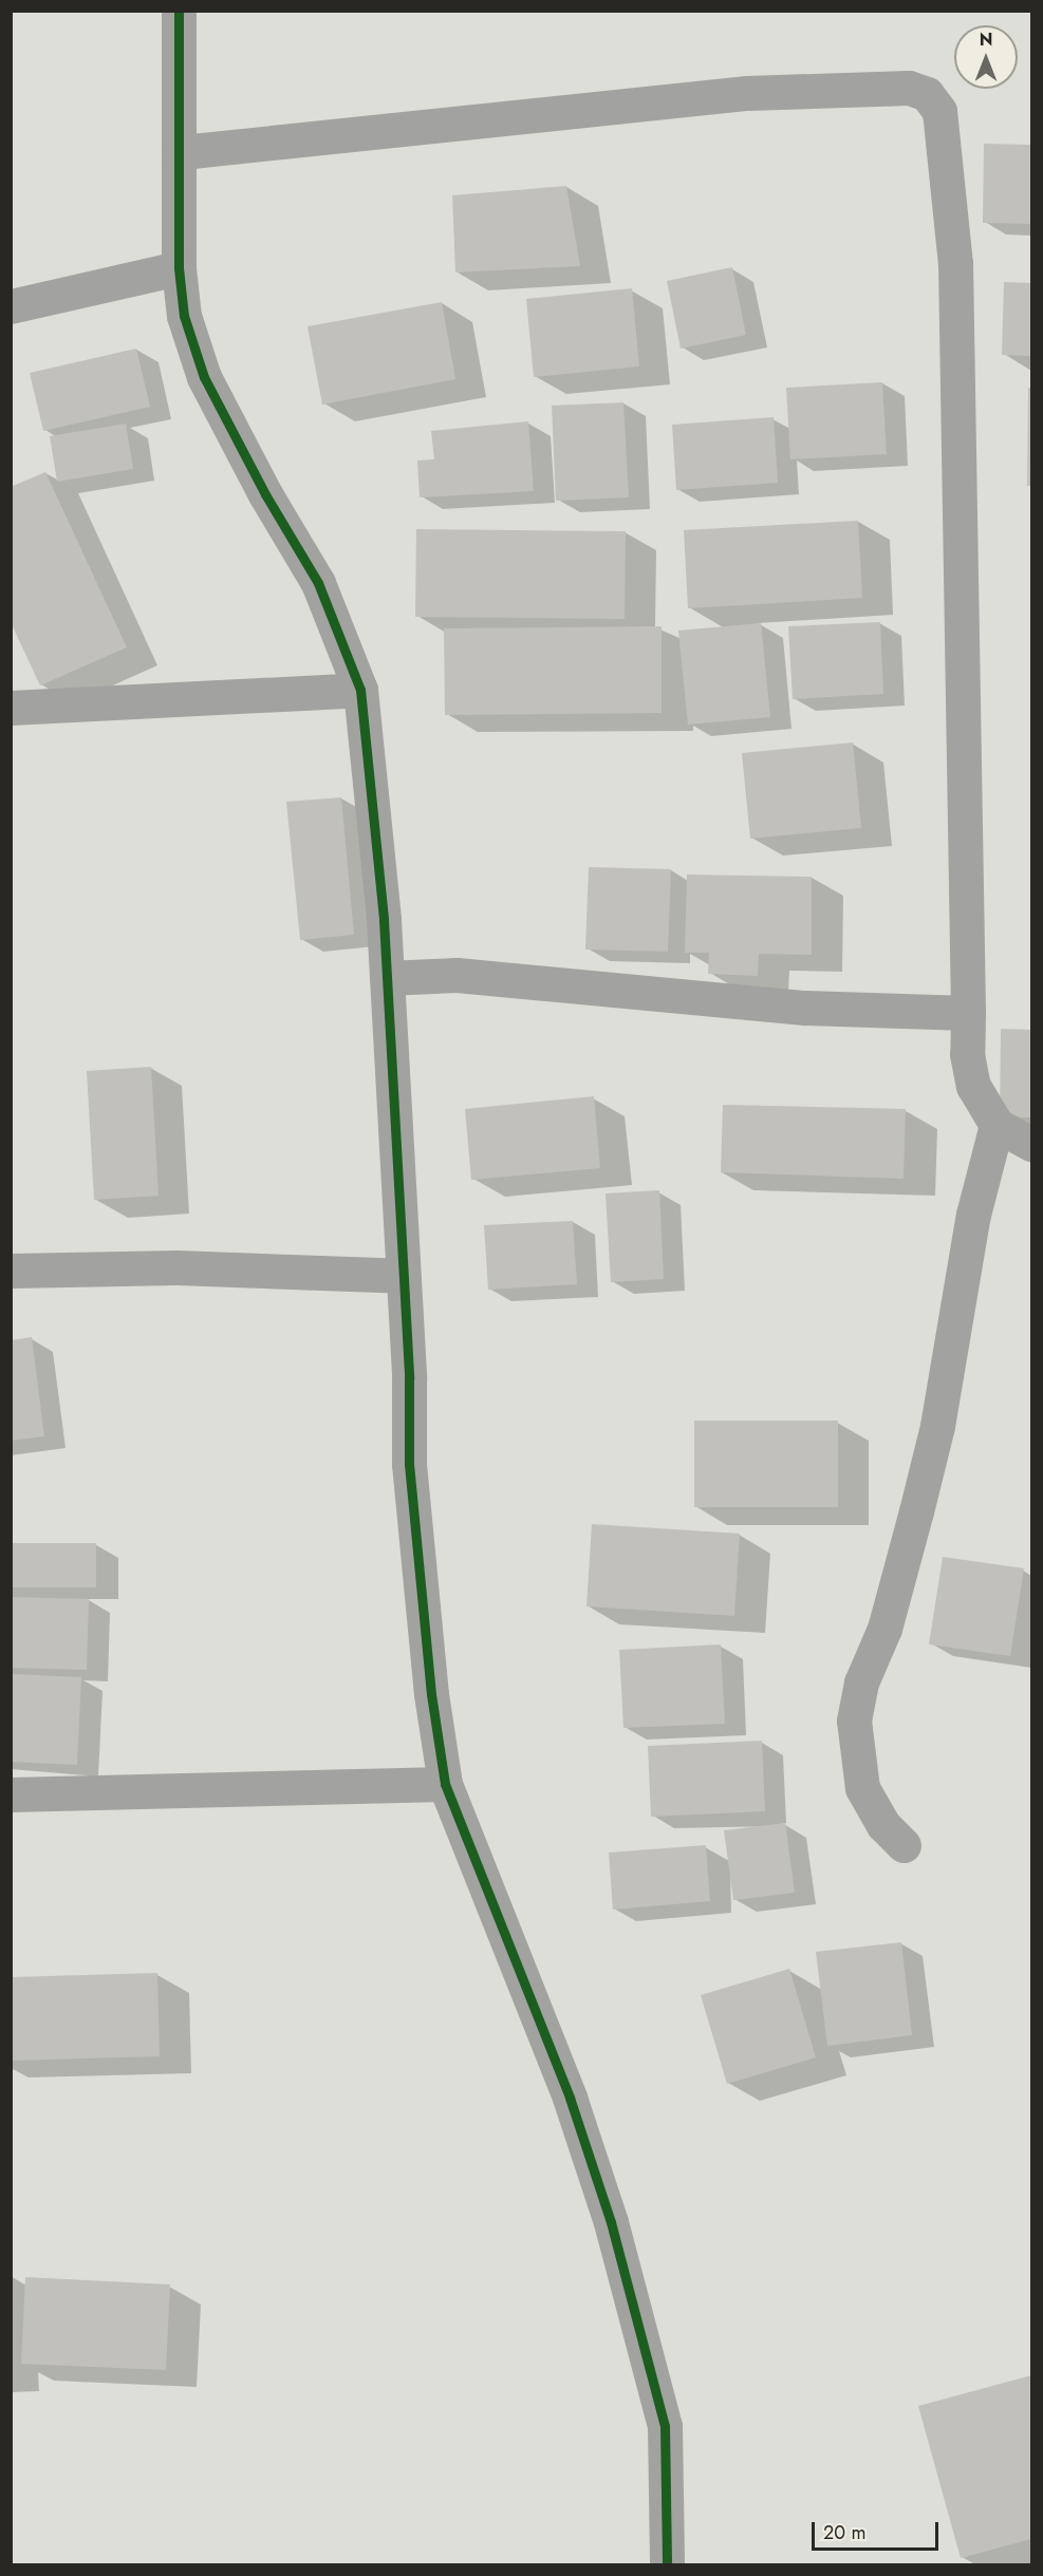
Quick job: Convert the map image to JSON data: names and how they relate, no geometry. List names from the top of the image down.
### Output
{
  "scale_bar": "20 m",
  "north": "top"
}
